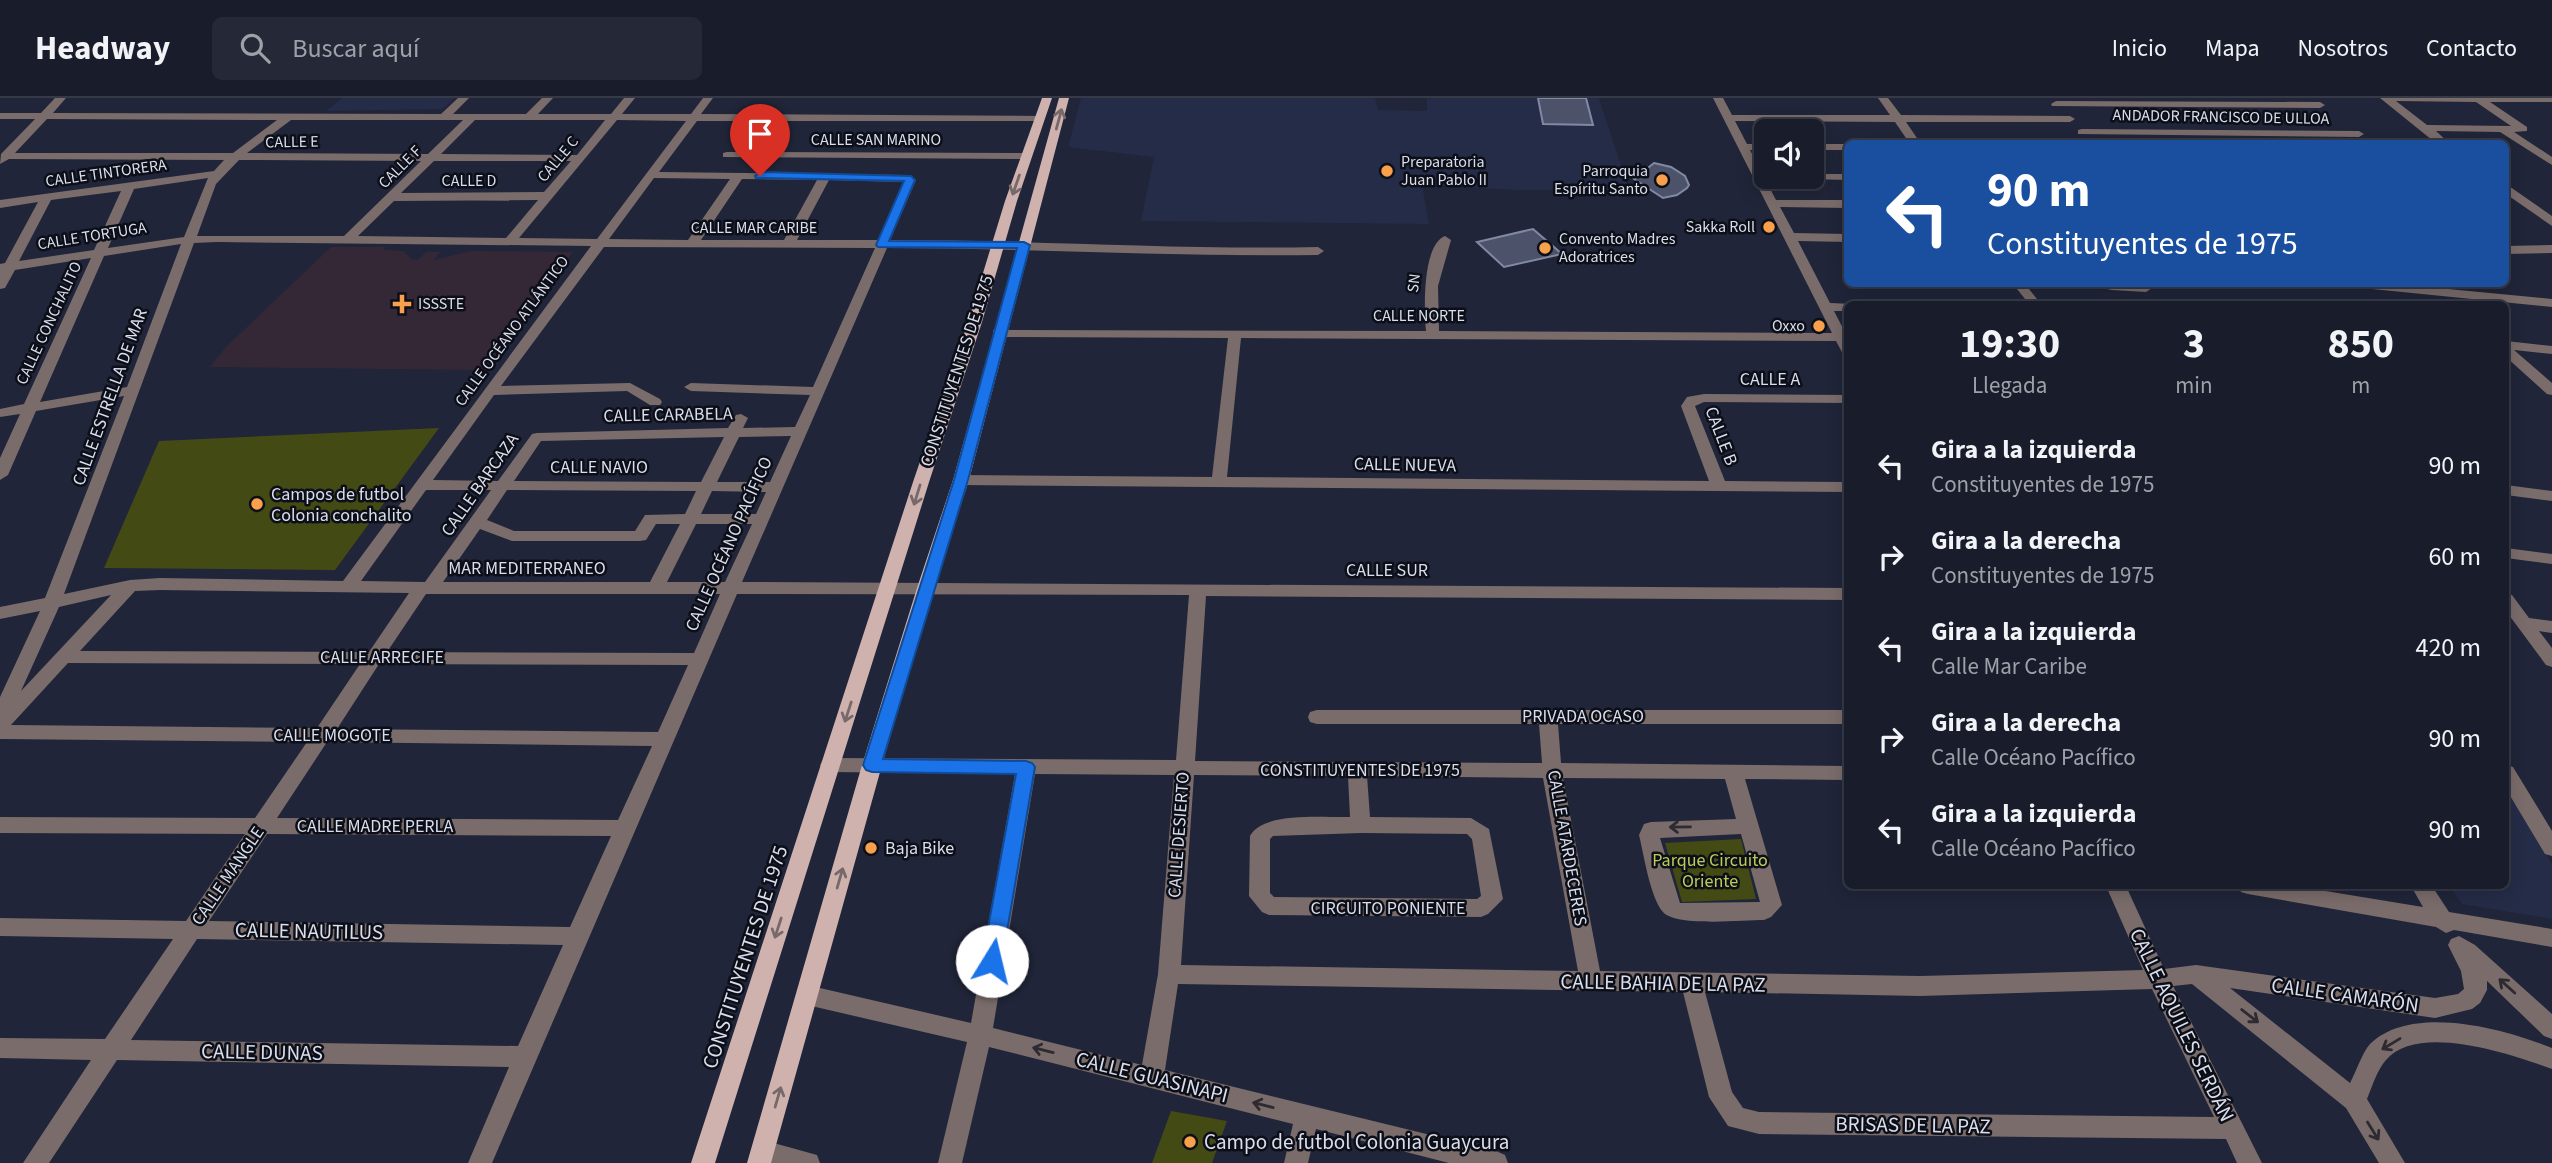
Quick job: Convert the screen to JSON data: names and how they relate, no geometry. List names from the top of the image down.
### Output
{
  "streets": {
    "main road": ["CONSTITUYENTES DE 1975"],
    "street": [
      "ANDADOR FRANCISCO DE ULLOA",
      "CALLE SAN MARINO",
      "CALLE E",
      "CALLE C",
      "CALLE F",
      "CALLE TINTORERA",
      "CALLE D",
      "CALLE MAR CARIBE",
      "CALLE TORTUGA",
      "SN",
      "CALLE NORTE",
      "CALLE CONCHALITO",
      "CALLE OCÉANO ATLÁNTICO",
      "CALLE A",
      "CALLE ESTRELLA DE MAR",
      "CALLE CARABELA",
      "CALLE B",
      "CALLE NUEVA",
      "CALLE NAVIO",
      "CALLE BARCAZA",
      "CALLE OCÉANO PACÍFICO",
      "MAR MEDITERRANEO",
      "CALLE SUR",
      "CALLE ARRECIFE",
      "PRIVADA OCASO",
      "CALLE MOGOTE",
      "CALLE MADRE PERLA",
      "CALLE DESIERTO",
      "CALLE ATARDECERES",
      "CALLE MANGLE",
      "CIRCUITO PONIENTE",
      "CALLE NAUTILUS",
      "CALLE BAHIA DE LA PAZ",
      "CALLE CAMARÓN",
      "CALLE AQUILES SERDÁN",
      "CALLE DUNAS",
      "CALLE GUASINAPI",
      "BRISAS DE LA PAZ"
    ]
  },
  "crossings": [
    ["CALLE SAN MARINO", "CONSTITUYENTES DE 1975"],
    ["CALLE E", "CALLE C"],
    ["CALLE E", "CALLE F"],
    ["CALLE E", "CALLE ESTRELLA DE MAR"],
    ["CALLE C", "CALLE D"],
    ["CALLE C", "CALLE MAR CARIBE"],
    ["CALLE F", "CALLE D"],
    ["CALLE F", "CALLE MAR CARIBE"],
    ["CALLE TINTORERA", "CALLE CONCHALITO"],
    ["CALLE TINTORERA", "CALLE ESTRELLA DE MAR"],
    ["CALLE MAR CARIBE", "CALLE TORTUGA"],
    ["CALLE MAR CARIBE", "CALLE OCÉANO ATLÁNTICO"],
    ["CALLE MAR CARIBE", "CONSTITUYENTES DE 1975"],
    ["CALLE MAR CARIBE", "CALLE ESTRELLA DE MAR"],
    ["CALLE MAR CARIBE", "CALLE OCÉANO PACÍFICO"],
    ["CALLE TORTUGA", "CALLE CONCHALITO"],
    ["CALLE TORTUGA", "CALLE ESTRELLA DE MAR"],
    ["SN", "CALLE NORTE"],
    ["CALLE NORTE", "CONSTITUYENTES DE 1975"],
    ["CALLE OCÉANO ATLÁNTICO", "CALLE NAVIO"],
    ["CALLE OCÉANO ATLÁNTICO", "CALLE OCÉANO PACÍFICO"],
    ["CALLE OCÉANO ATLÁNTICO", "MAR MEDITERRANEO"],
    ["CONSTITUYENTES DE 1975", "CALLE NUEVA"],
    ["CONSTITUYENTES DE 1975", "MAR MEDITERRANEO"],
    ["CONSTITUYENTES DE 1975", "CALLE SUR"],
    ["CONSTITUYENTES DE 1975", "CALLE DESIERTO"],
    ["CONSTITUYENTES DE 1975", "CALLE ATARDECERES"],
    ["CONSTITUYENTES DE 1975", "CALLE GUASINAPI"],
    ["CALLE A", "CALLE B"],
    ["CALLE ESTRELLA DE MAR", "MAR MEDITERRANEO"],
    ["CALLE CARABELA", "CALLE BARCAZA"],
    ["CALLE CARABELA", "CALLE OCÉANO PACÍFICO"],
    ["CALLE B", "CALLE NUEVA"],
    ["CALLE NAVIO", "CALLE BARCAZA"],
    ["CALLE NAVIO", "CALLE OCÉANO PACÍFICO"],
    ["CALLE BARCAZA", "MAR MEDITERRANEO"],
    ["CALLE BARCAZA", "CALLE MANGLE"],
    ["CALLE OCÉANO PACÍFICO", "MAR MEDITERRANEO"],
    ["CALLE OCÉANO PACÍFICO", "CALLE ARRECIFE"],
    ["CALLE OCÉANO PACÍFICO", "CALLE MOGOTE"],
    ["CALLE OCÉANO PACÍFICO", "CALLE MADRE PERLA"],
    ["CALLE OCÉANO PACÍFICO", "CALLE NAUTILUS"],
    ["CALLE OCÉANO PACÍFICO", "CALLE DUNAS"],
    ["MAR MEDITERRANEO", "CALLE SUR"],
    ["MAR MEDITERRANEO", "CALLE MANGLE"],
    ["CALLE SUR", "CALLE DESIERTO"],
    ["CALLE ARRECIFE", "CALLE MANGLE"],
    ["PRIVADA OCASO", "CALLE ATARDECERES"],
    ["CALLE MOGOTE", "CALLE MANGLE"],
    ["CALLE MADRE PERLA", "CALLE MANGLE"],
    ["CALLE DESIERTO", "CALLE BAHIA DE LA PAZ"],
    ["CALLE DESIERTO", "CALLE GUASINAPI"],
    ["CALLE ATARDECERES", "CALLE BAHIA DE LA PAZ"],
    ["CALLE MANGLE", "CALLE NAUTILUS"],
    ["CALLE MANGLE", "CALLE DUNAS"],
    ["CALLE BAHIA DE LA PAZ", "CALLE CAMARÓN"],
    ["CALLE BAHIA DE LA PAZ", "CALLE AQUILES SERDÁN"],
    ["CALLE BAHIA DE LA PAZ", "BRISAS DE LA PAZ"],
    ["CALLE CAMARÓN", "CALLE AQUILES SERDÁN"],
    ["CALLE AQUILES SERDÁN", "BRISAS DE LA PAZ"]
  ],
  "one_way": ["CALLE GUASINAPI"],
  "parks": ["Parque Circuito Oriente"],
  "places": {
    "other": [
      "Preparatoria Juan Pablo II",
      "Parroquia Espíritu Santo",
      "Sakka Roll",
      "Convento Madres Adoratrices",
      "Oxxo",
      "Campos de futbol Colonia conchalito",
      "Baja Bike",
      "Campo de futbol Colonia Guaycura"
    ],
    "health": ["ISSSTE"]
  },
  "page": {
    "header": "Headway",
    "search": "Buscar aquí",
    "nav": [
      "Inicio",
      "Mapa",
      "Nosotros",
      "Contacto"
    ],
    "turn": ["90 m", "Constituyentes de 1975"],
    "eta": [
      "19:30",
      "Llegada",
      "3",
      "min",
      "850",
      "m"
    ],
    "list": [
      {
        "name": "Gira a la izquierda",
        "note": "Constituyentes de 1975",
        "value": "90 m"
      },
      {
        "name": "Gira a la derecha",
        "note": "Constituyentes de 1975",
        "value": "60 m"
      },
      {
        "name": "Gira a la izquierda",
        "note": "Calle Mar Caribe",
        "value": "420 m"
      },
      {
        "name": "Gira a la derecha",
        "note": "Calle Océano Pacífico",
        "value": "90 m"
      },
      {
        "name": "Gira a la izquierda",
        "note": "Calle Océano Pacífico",
        "value": "90 m"
      }
    ]
  }
}
